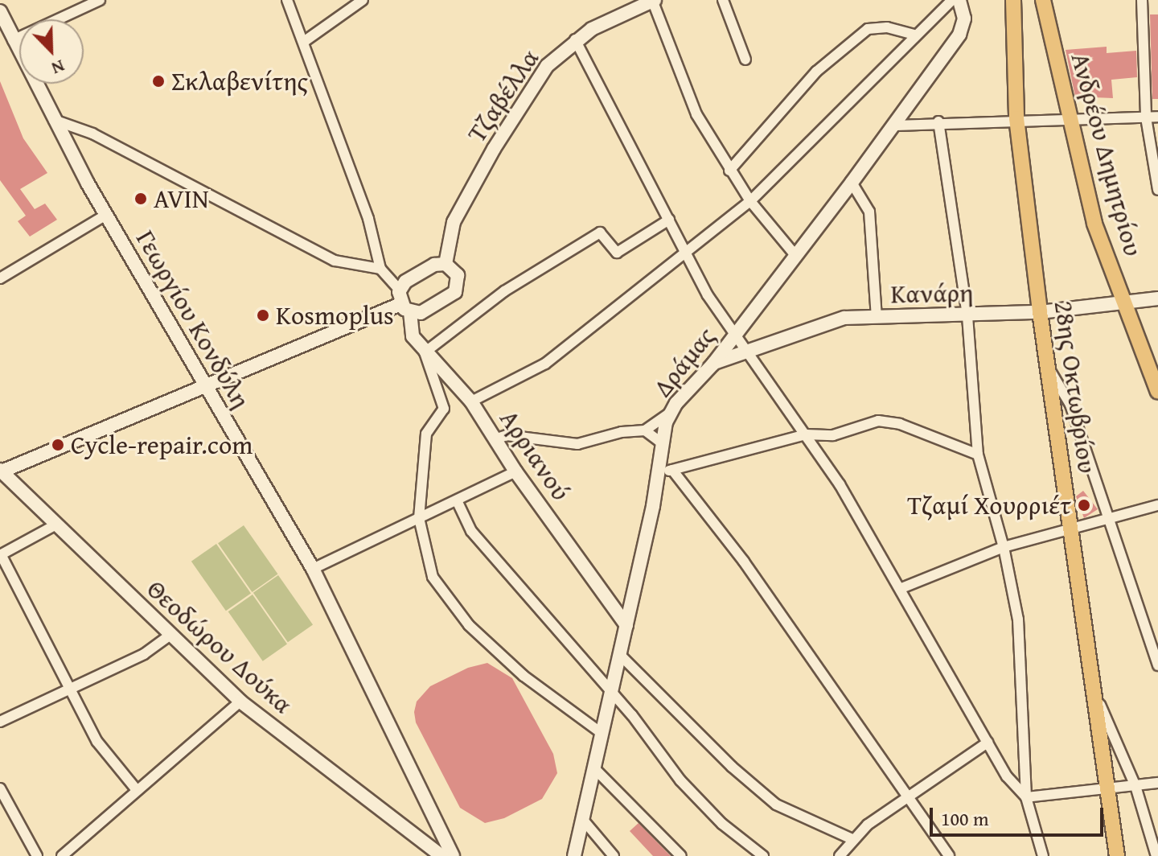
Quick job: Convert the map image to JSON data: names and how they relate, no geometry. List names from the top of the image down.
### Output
{
  "streets": {
    "main road": ["Ανδρέου Δημητρίου", "28ης Οκτωβρίου"],
    "street": [
      "Τζαβέλλα",
      "Κανάρη",
      "Γεωργίου Κονδύλη",
      "Δράμας",
      "Αρριανού",
      "Θεοδώρου Δούκα"
    ]
  },
  "crossings": [
    ["Τζαβέλλα", "Αρριανού"],
    ["Ανδρέου Δημητρίου", "Κανάρη"],
    ["Κανάρη", "Δράμας"],
    ["Κανάρη", "28ης Οκτωβρίου"],
    ["Δράμας", "Αρριανού"]
  ],
  "places": [
    "Σκλαβενίτης",
    "AVIN",
    "Kosmoplus",
    "Cycle-repair.com",
    "Τζαμί Χουρριέτ"
  ],
  "scale_bar": "100 m",
  "north": "bottom right"
}
